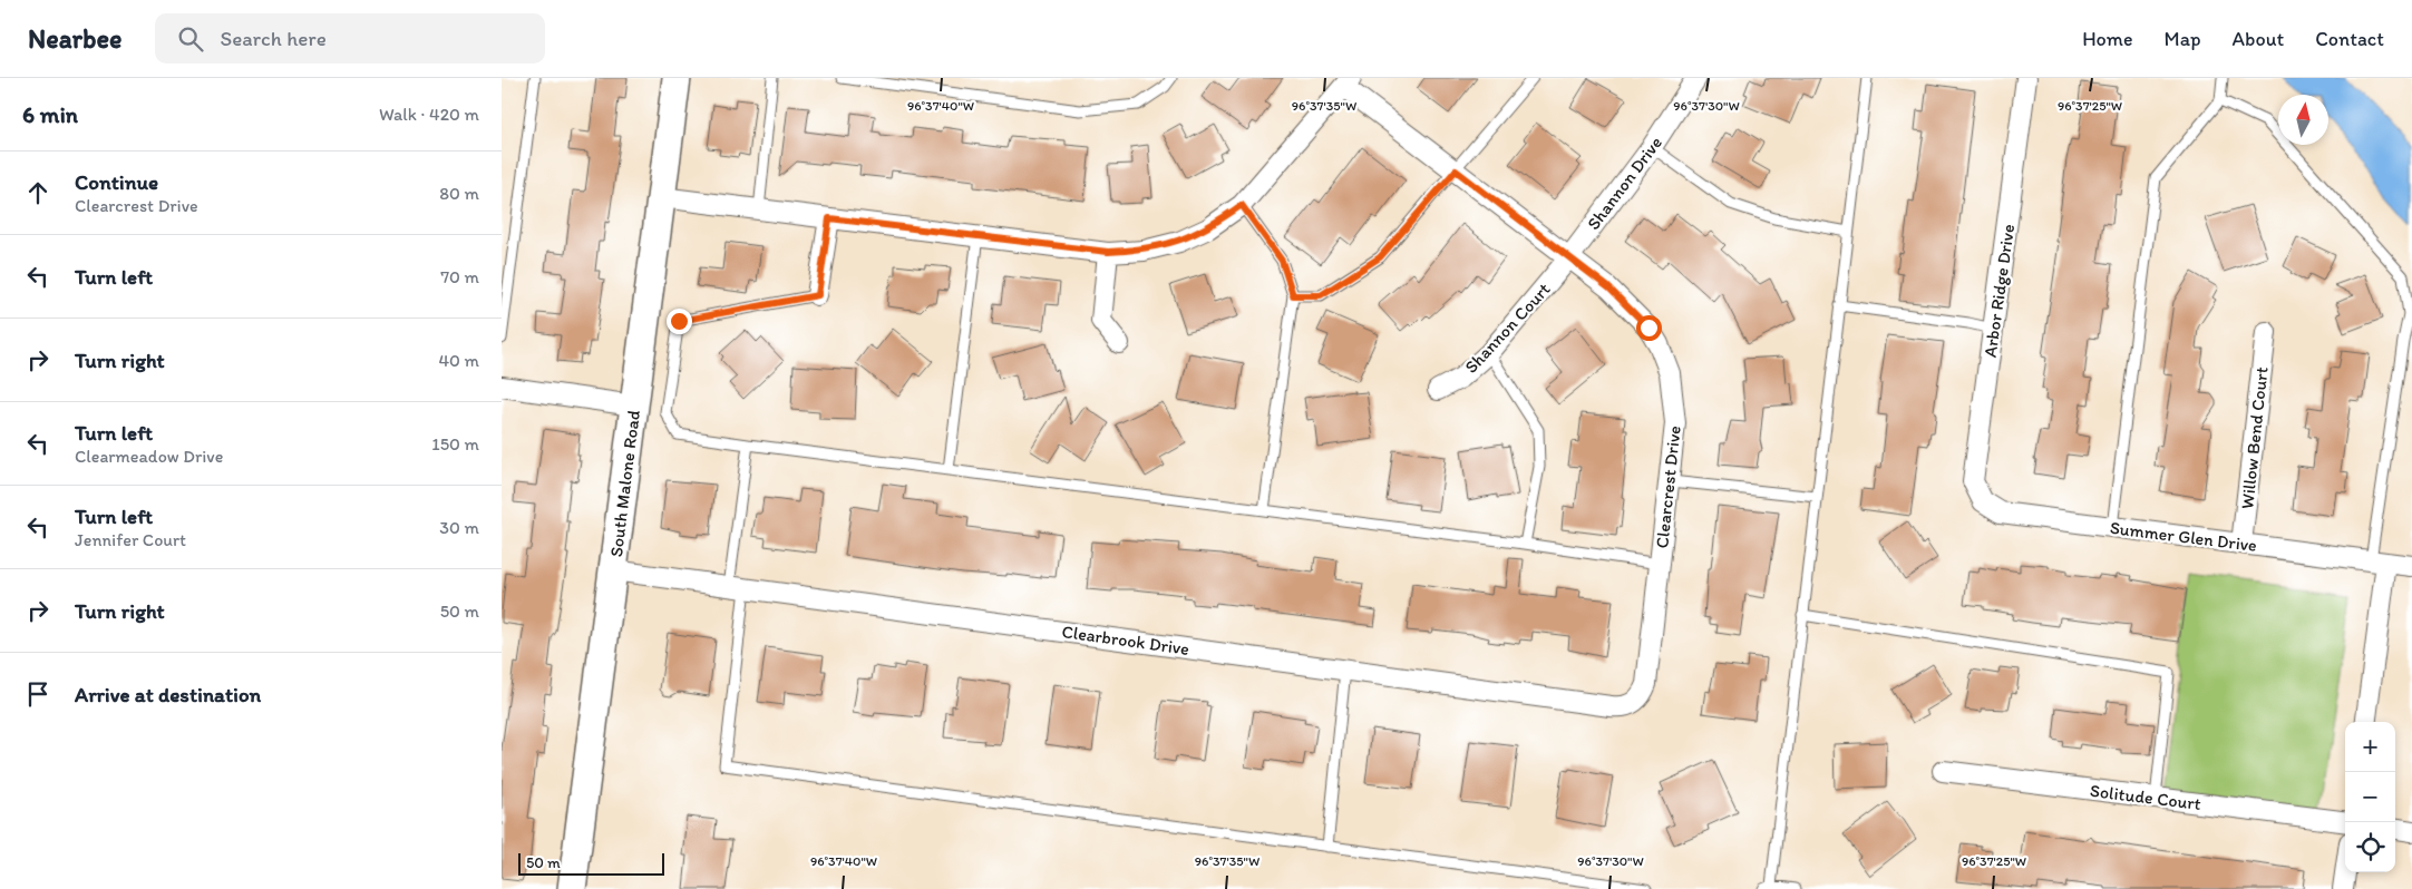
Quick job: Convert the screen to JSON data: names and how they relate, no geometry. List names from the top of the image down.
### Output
{
  "streets": {
    "street": [
      "Shannon Drive",
      "Arbor Ridge Drive",
      "Shannon Court",
      "Willow Bend Court",
      "South Malone Road",
      "Clearcrest Drive",
      "Summer Glen Drive",
      "Clearbrook Drive",
      "Solitude Court"
    ]
  },
  "crossings": [
    ["Shannon Drive", "Shannon Court"],
    ["Shannon Drive", "Clearcrest Drive"],
    ["Arbor Ridge Drive", "Summer Glen Drive"],
    ["Shannon Court", "Clearcrest Drive"],
    ["Willow Bend Court", "Summer Glen Drive"],
    ["South Malone Road", "Clearbrook Drive"],
    ["Clearcrest Drive", "Clearbrook Drive"]
  ],
  "scale_bar": "50 m",
  "north": "top",
  "page": {
    "header": "Nearbee",
    "search": "Search here",
    "nav": [
      "Home",
      "Map",
      "About",
      "Contact"
    ],
    "heading": ["6 min", "Walk · 420 m"],
    "list": [
      ["Continue", "Clearcrest Drive", "80 m"],
      ["Turn left", "70 m"],
      ["Turn right", "40 m"],
      ["Turn left", "Clearmeadow Drive", "150 m"],
      ["Turn left", "Jennifer Court", "30 m"],
      ["Turn right", "50 m"],
      "Arrive at destination"
    ],
    "map_buttons": ["+", "−"],
    "scale": "50 m"
  },
  "coordinates": [
    "96°37'40\"W",
    "96°37'35\"W",
    "96°37'30\"W",
    "96°37'25\"W"
  ]
}
